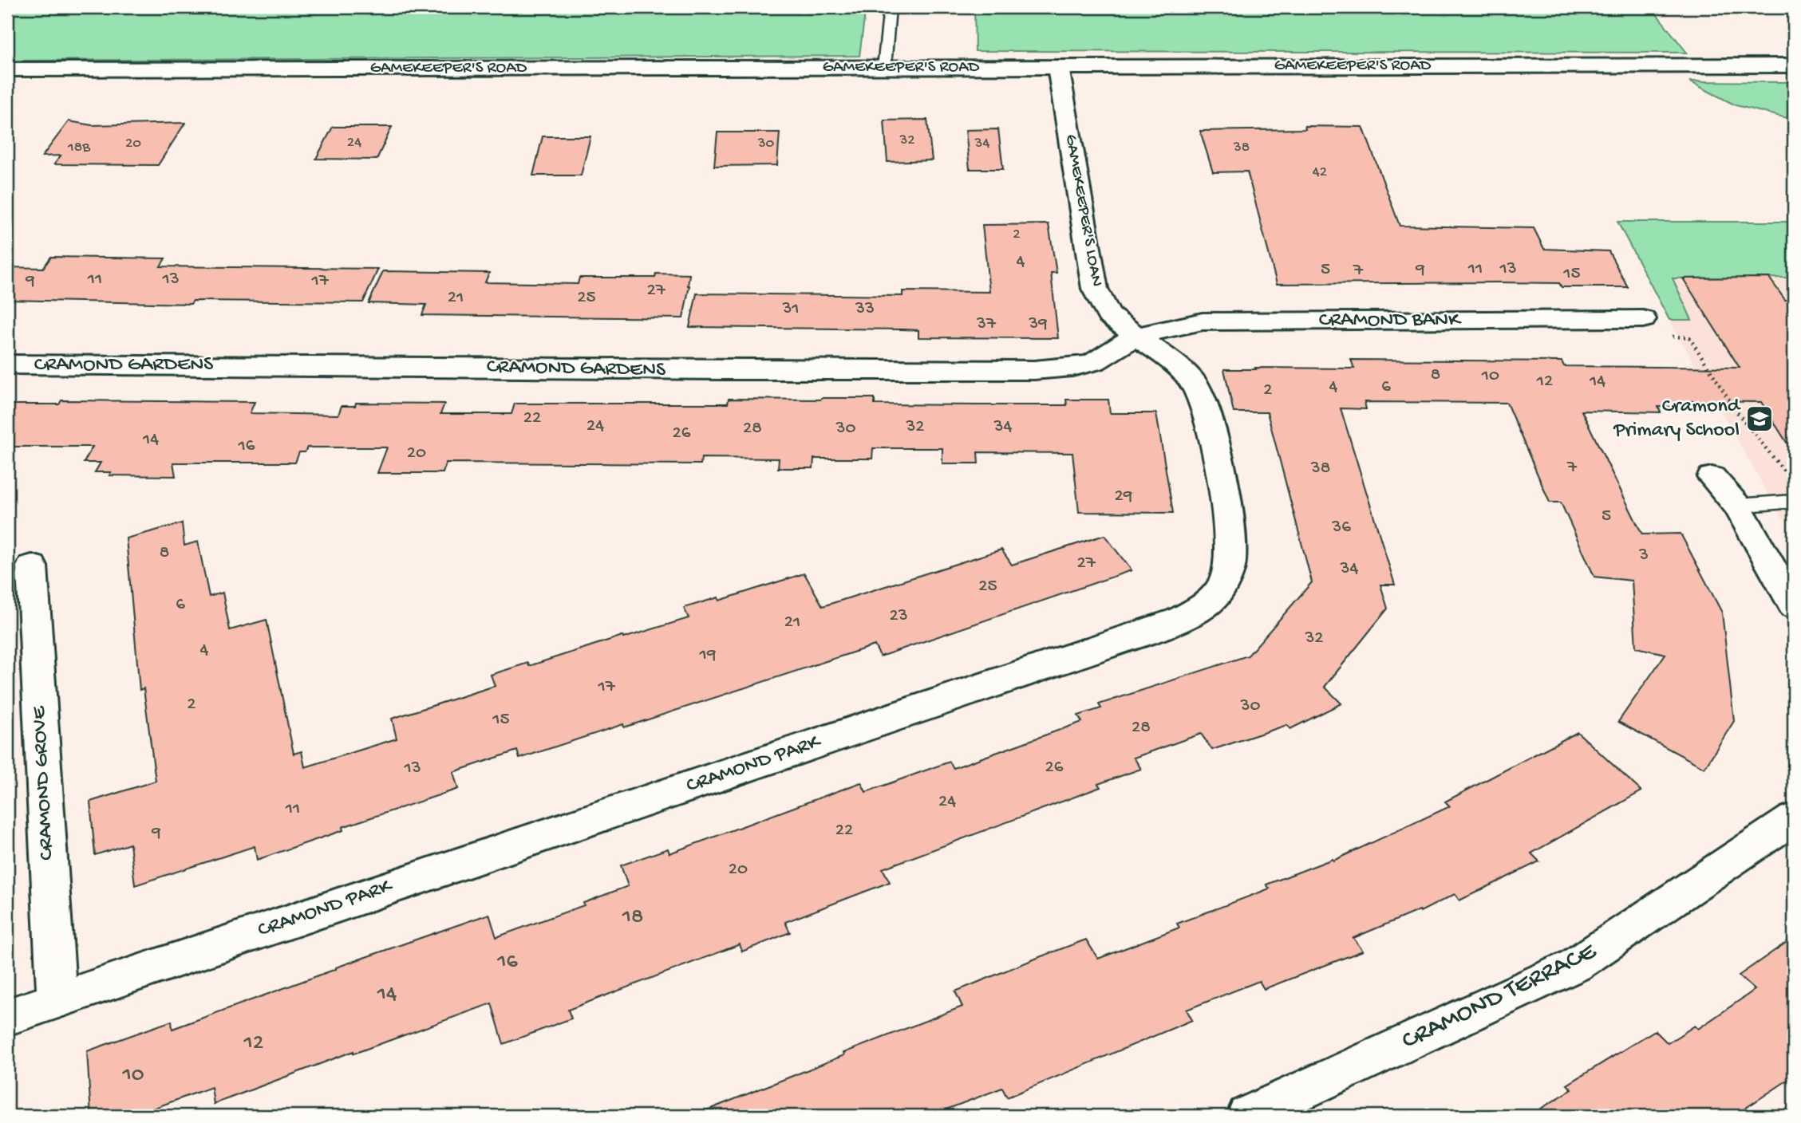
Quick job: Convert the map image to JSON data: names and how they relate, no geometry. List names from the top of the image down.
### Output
{
  "streets": {
    "street": [
      "GAMEKEEPER'S ROAD",
      "GAMEKEEPER'S LOAN",
      "CRAMOND BANK",
      "CRAMOND GARDENS",
      "CRAMOND PARK",
      "CRAMOND GROVE",
      "CRAMOND TERRACE"
    ]
  },
  "crossings": [
    ["GAMEKEEPER'S ROAD", "GAMEKEEPER'S LOAN"],
    ["GAMEKEEPER'S LOAN", "CRAMOND BANK"],
    ["GAMEKEEPER'S LOAN", "CRAMOND GARDENS"],
    ["GAMEKEEPER'S LOAN", "CRAMOND PARK"],
    ["CRAMOND BANK", "CRAMOND GARDENS"],
    ["CRAMOND BANK", "CRAMOND PARK"],
    ["CRAMOND GARDENS", "CRAMOND PARK"],
    ["CRAMOND PARK", "CRAMOND GROVE"]
  ],
  "places": {
    "school or university": ["Cramond Primary School"]
  },
  "house_numbers": [
    "32",
    "24",
    "20",
    "30",
    "34",
    "18B",
    "38",
    "42",
    "2",
    "4",
    "11",
    "13",
    "5",
    "9",
    "7",
    "15",
    "11",
    "13",
    "9",
    "17",
    "27",
    "21",
    "25",
    "31",
    "33",
    "37",
    "39",
    "8",
    "10",
    "12",
    "14",
    "4",
    "6",
    "2",
    "22",
    "24",
    "32",
    "34",
    "28",
    "30",
    "26",
    "14",
    "16",
    "20",
    "7",
    "38",
    "29",
    "5",
    "36",
    "8",
    "3",
    "27",
    "34",
    "25",
    "6",
    "23",
    "21",
    "32",
    "4",
    "19",
    "17",
    "2",
    "30",
    "15",
    "28",
    "26",
    "13",
    "24",
    "11",
    "22",
    "9",
    "20",
    "18",
    "16",
    "14",
    "12",
    "10"
  ]
}
